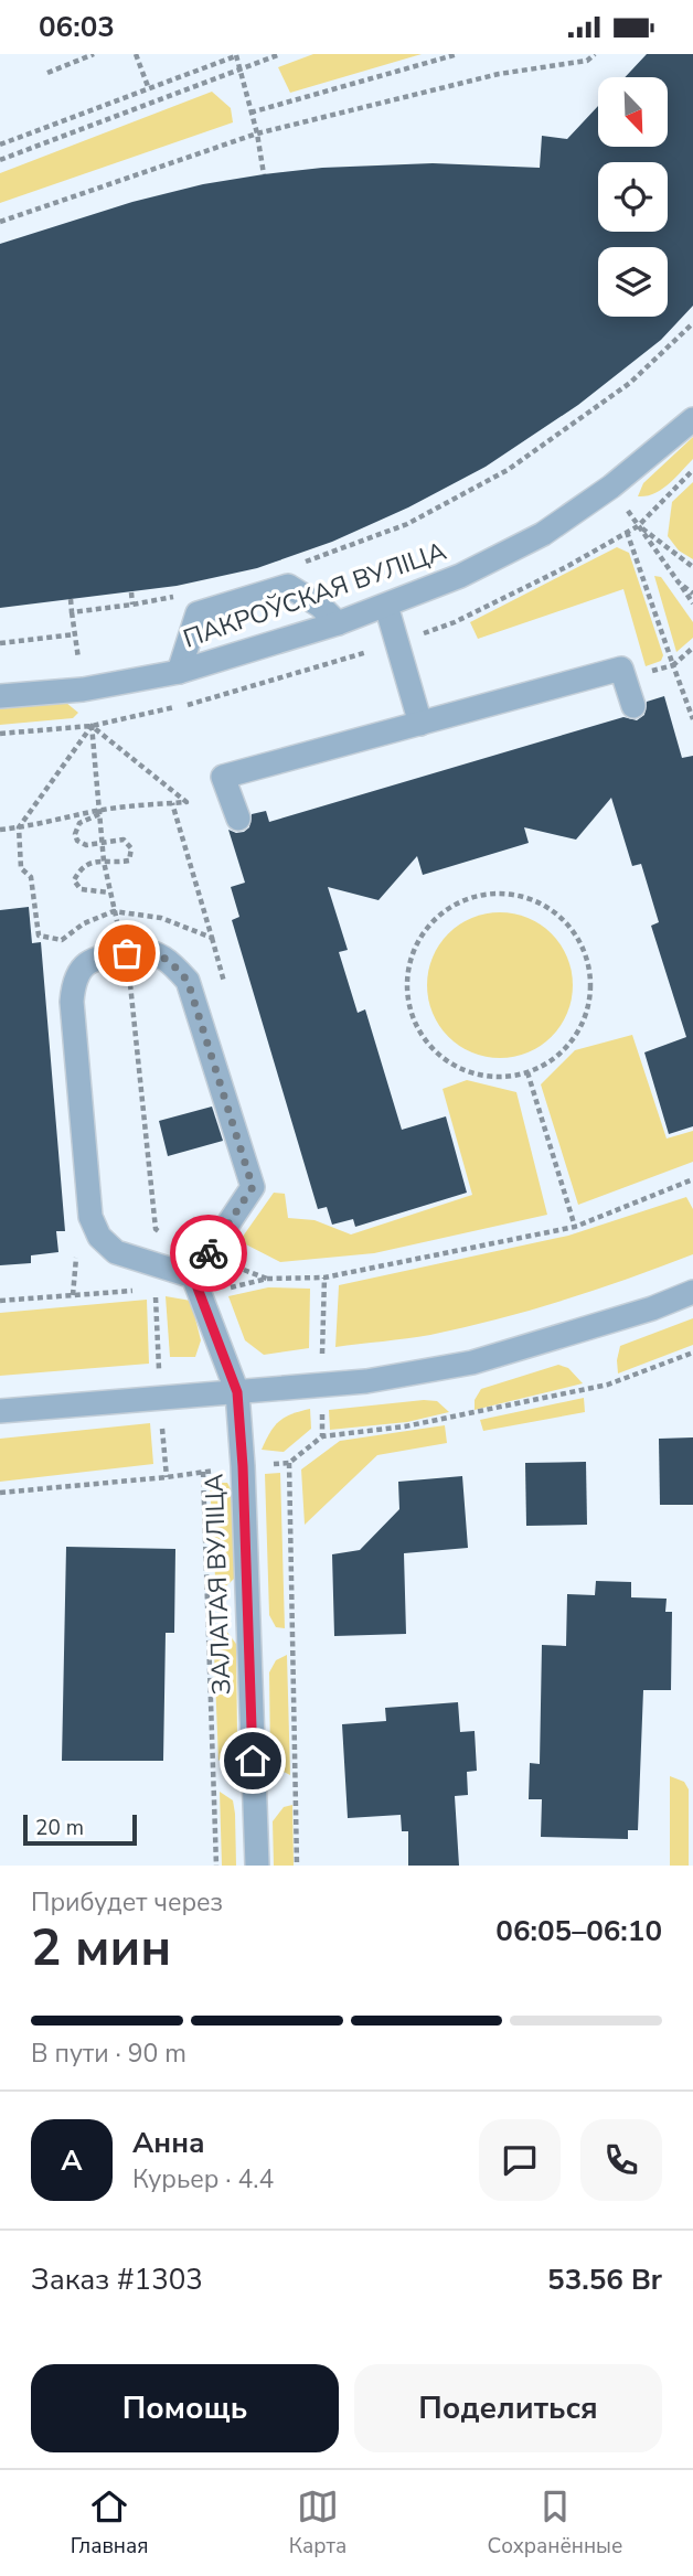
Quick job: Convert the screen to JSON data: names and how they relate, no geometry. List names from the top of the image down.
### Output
{
  "streets": {
    "street": ["ПАКРОЎСКАЯ ВУЛІЦА", "ЗАЛАТАЯ ВУЛІЦА"]
  },
  "scale_bar": "20 m",
  "north": "bottom right",
  "page": {
    "status": "06:03",
    "scale": "20 m",
    "heading": ["2 мин", "Прибудет через", "06:05–06:10"],
    "panel": [
      "Анна",
      "Курьер · 4.4",
      "Заказ #1303",
      "53.56 Br"
    ],
    "bar": "В пути · 90 m",
    "round": "А",
    "buttons": ["Помощь", "Поделиться"],
    "tabs": ["Главная", "Карта", "Сохранённые"]
  }
}
